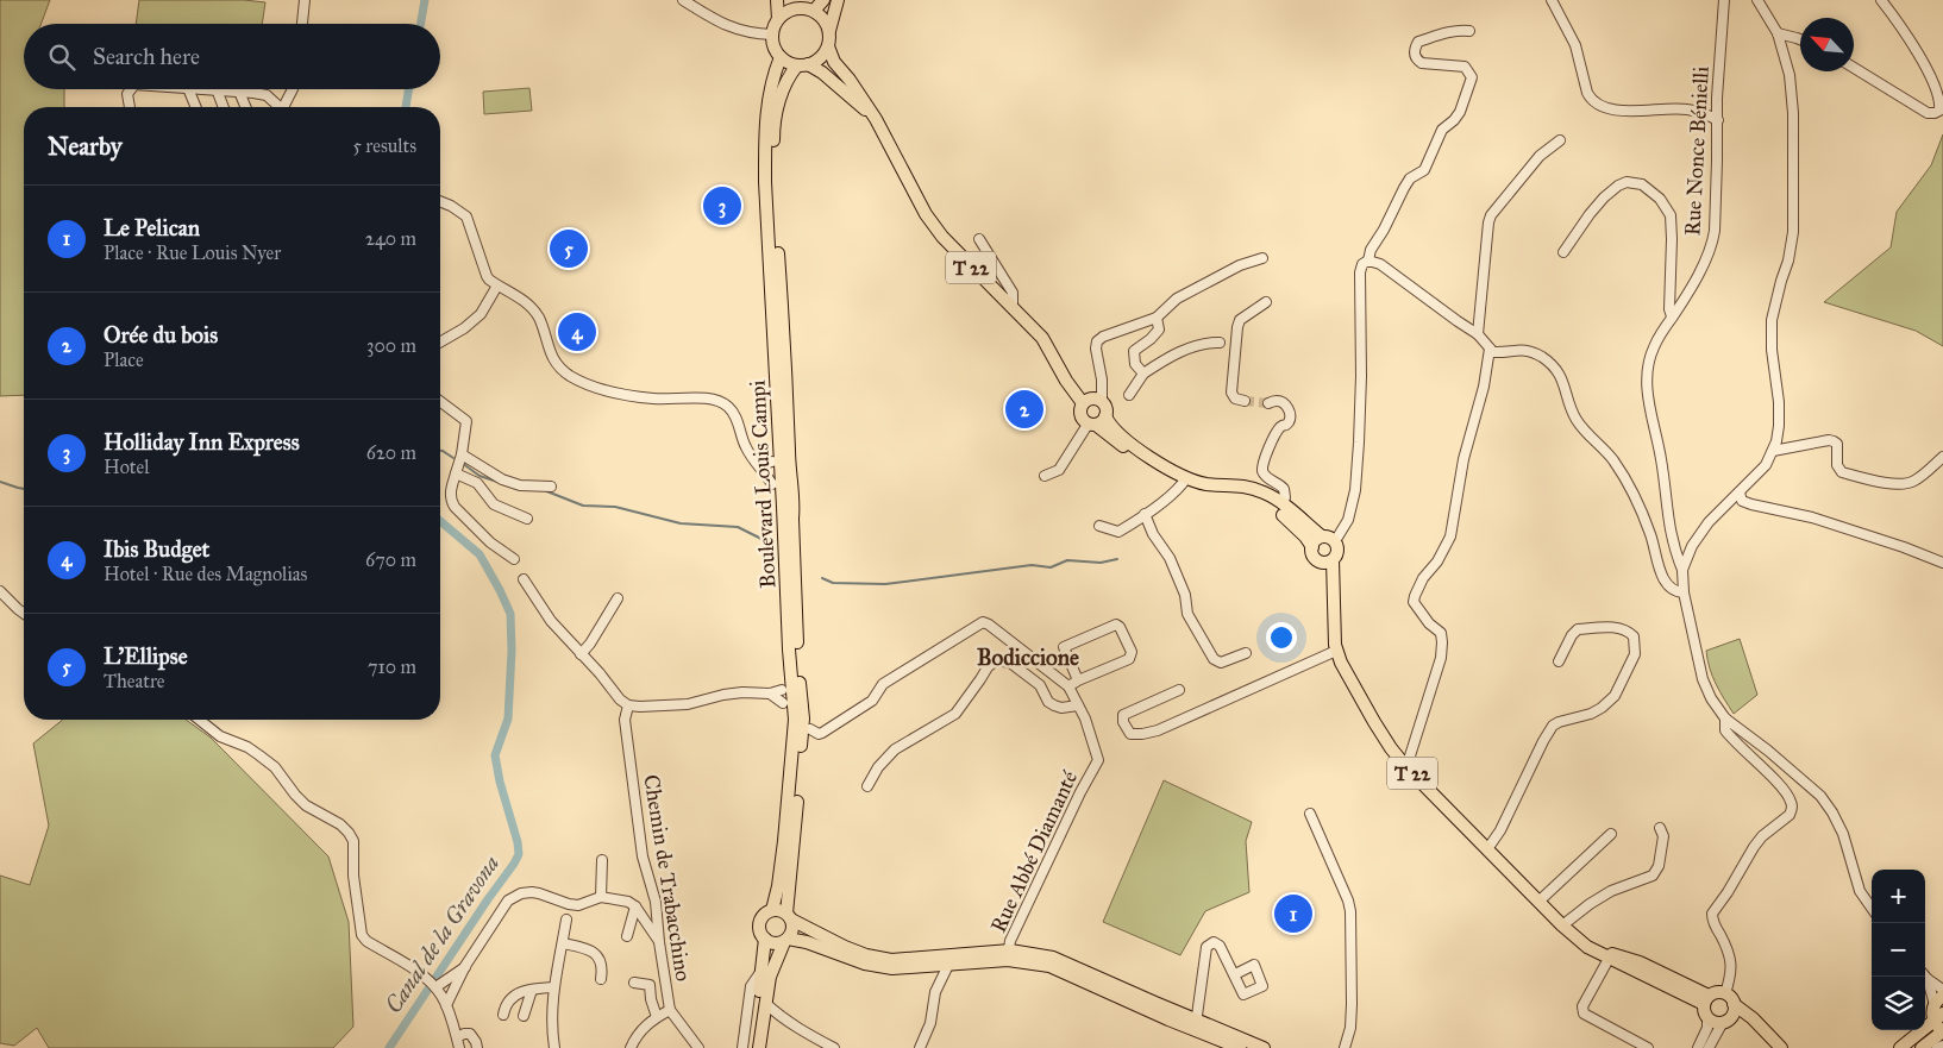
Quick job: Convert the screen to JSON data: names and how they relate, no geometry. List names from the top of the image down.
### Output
{
  "streets": {
    "main road": ["T 22", "Boulevard Louis Campi"],
    "street": ["Rue Nonce Bénielli", "Rue Abbé Diamanté", "Chemin de Trabacchino"]
  },
  "crossings": [
    ["T 22", "Boulevard Louis Campi"]
  ],
  "districts": ["Bodiccione"],
  "water": ["Canal de la Gravona"],
  "north": "top left",
  "page": {
    "search": "Search here",
    "heading": ["Nearby", "5 results"],
    "pins": [
      "3",
      "5",
      "4",
      "2",
      "1"
    ],
    "list": [
      {
        "mark": "1",
        "name": "Le Pelican",
        "note": "Place · Rue Louis Nyer",
        "value": "240 m"
      },
      {
        "mark": "2",
        "name": "Orée du bois",
        "note": "Place",
        "value": "300 m"
      },
      {
        "mark": "3",
        "name": "Holliday Inn Express",
        "note": "Hotel",
        "value": "620 m"
      },
      {
        "mark": "4",
        "name": "Ibis Budget",
        "note": "Hotel · Rue des Magnolias",
        "value": "670 m"
      },
      {
        "mark": "5",
        "name": "L'Ellipse",
        "note": "Theatre",
        "value": "710 m"
      }
    ],
    "map_buttons": ["+", "−"]
  }
}
